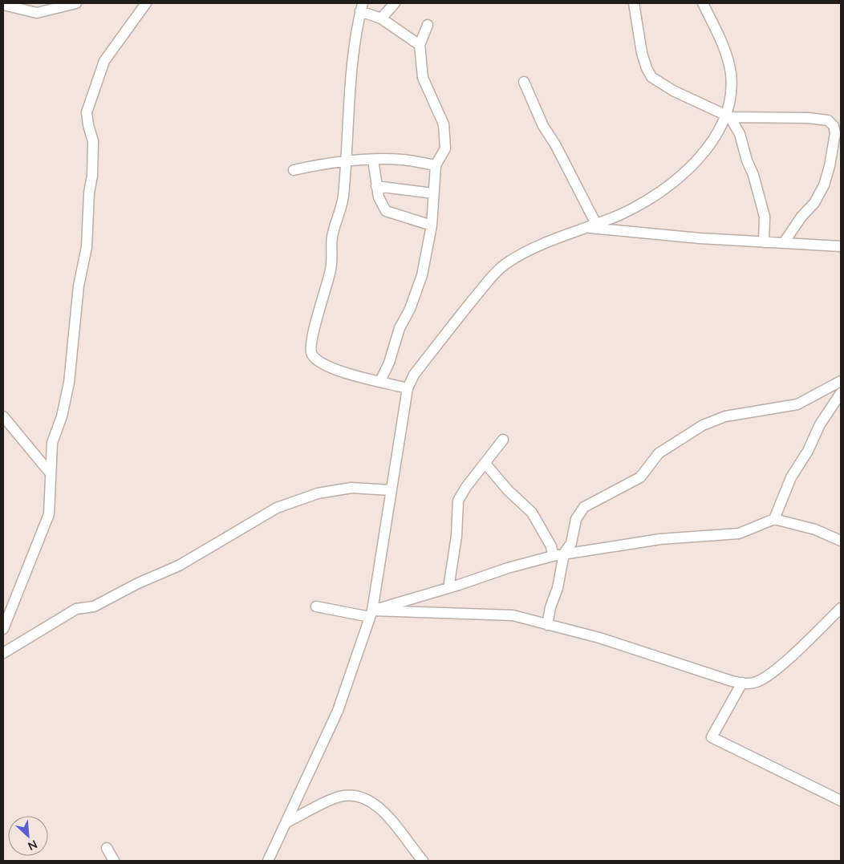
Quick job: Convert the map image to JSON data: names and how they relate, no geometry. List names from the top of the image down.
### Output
{
  "north": "bottom right"
}
